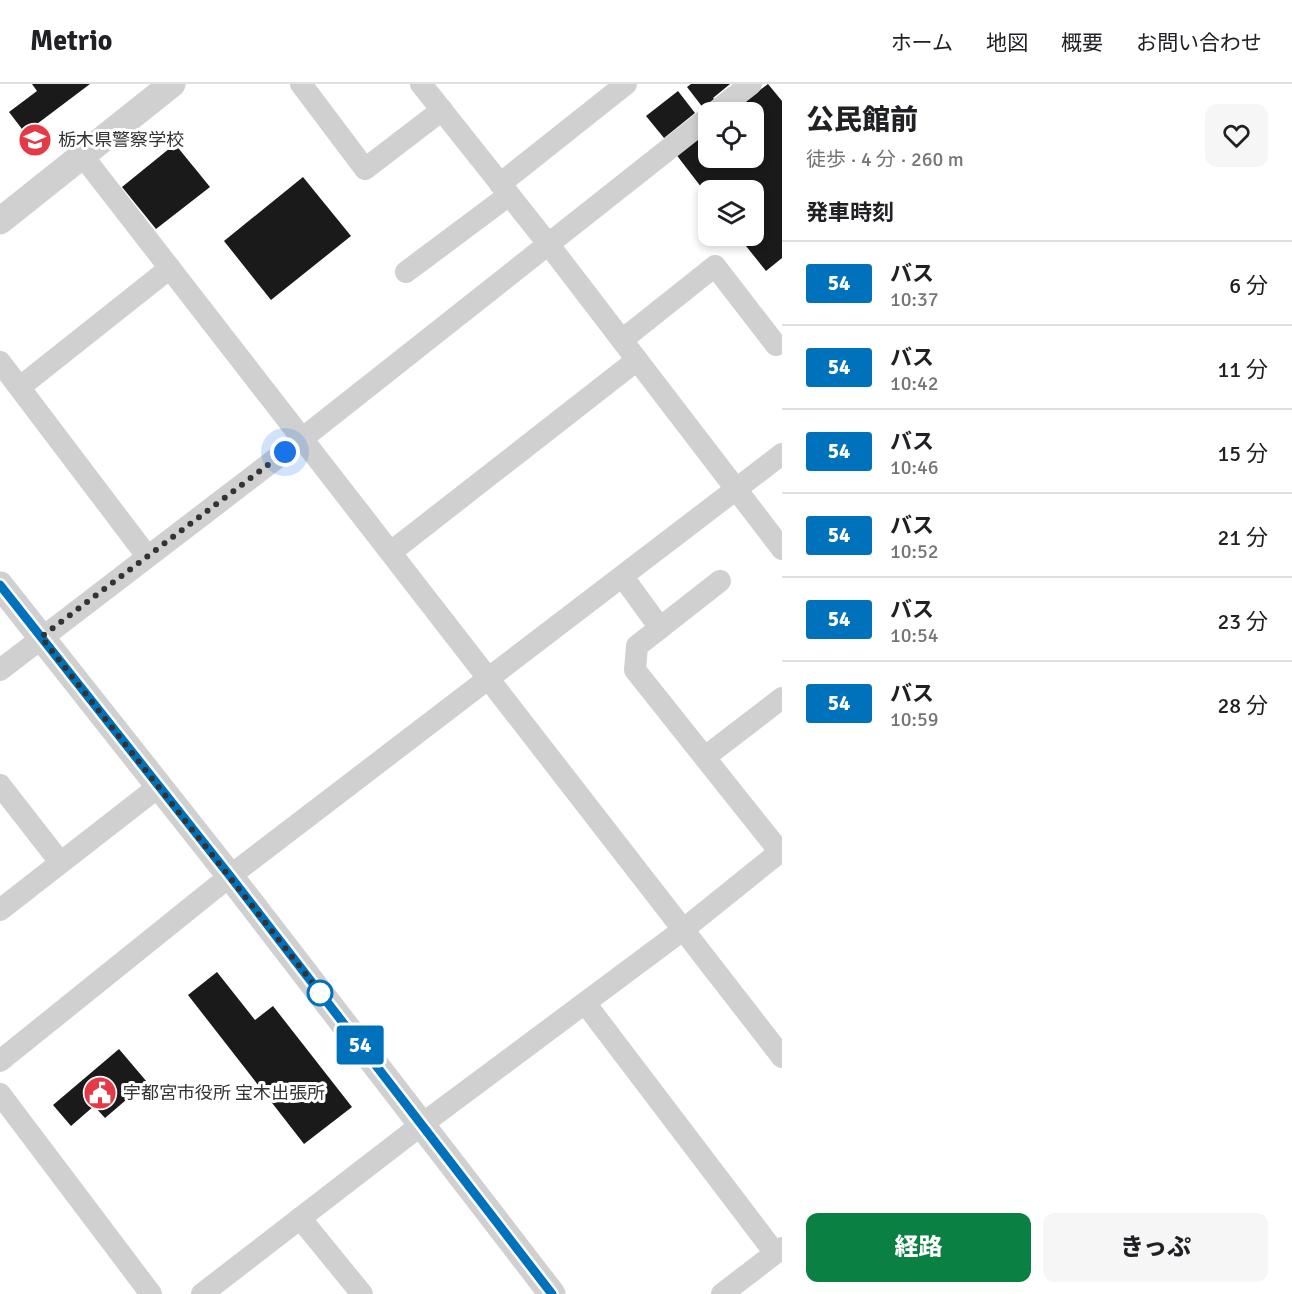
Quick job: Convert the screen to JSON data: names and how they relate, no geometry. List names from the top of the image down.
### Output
{
  "places": {
    "school or university": ["栃木県警察学校"],
    "public building": ["宇都宮市役所 宝木出張所"]
  },
  "lines": ["bus line 54"],
  "page": {
    "header": "Metrio",
    "nav": [
      "ホーム",
      "地図",
      "概要",
      "お問い合わせ"
    ],
    "on_map": "54",
    "heading": [
      ["公民館前", "徒歩 · 4 分 · 260 m"],
      "発車時刻"
    ],
    "list": [
      {
        "mark": "54",
        "name": "バス",
        "note": "10:37",
        "value": "6 分"
      },
      {
        "mark": "54",
        "name": "バス",
        "note": "10:42",
        "value": "11 分"
      },
      {
        "mark": "54",
        "name": "バス",
        "note": "10:46",
        "value": "15 分"
      },
      {
        "mark": "54",
        "name": "バス",
        "note": "10:52",
        "value": "21 分"
      },
      {
        "mark": "54",
        "name": "バス",
        "note": "10:54",
        "value": "23 分"
      },
      {
        "mark": "54",
        "name": "バス",
        "note": "10:59",
        "value": "28 分"
      }
    ],
    "buttons": ["経路", "きっぷ"]
  }
}
